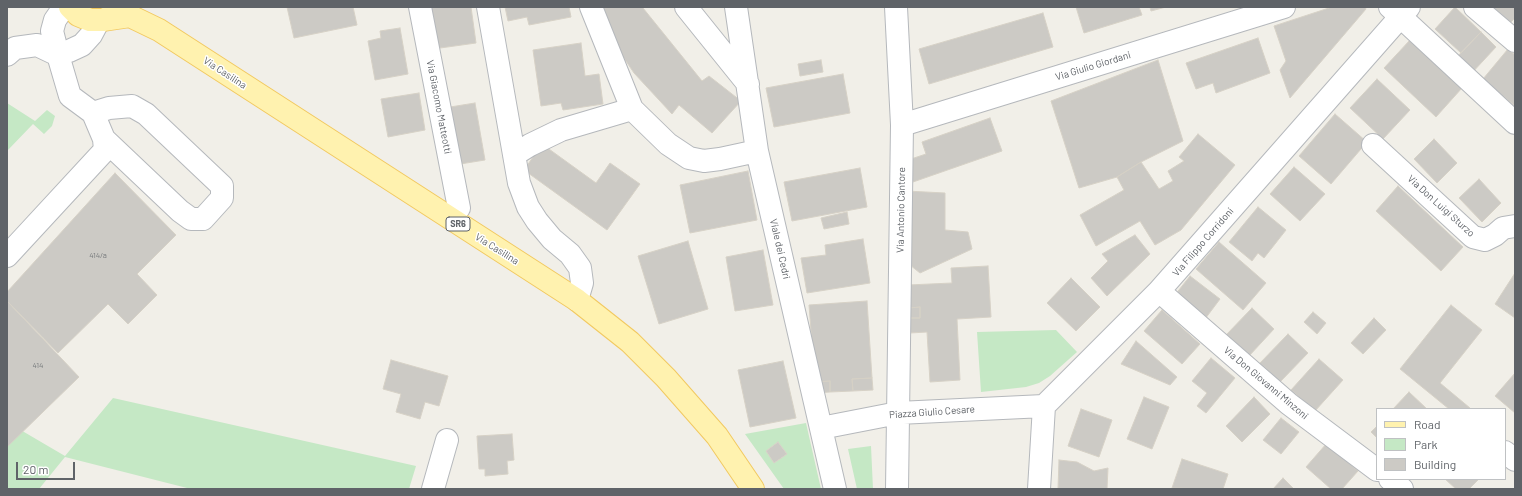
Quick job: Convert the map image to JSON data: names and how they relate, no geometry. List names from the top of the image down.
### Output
{
  "streets": {
    "main road": ["Via Casilina", "SR6"],
    "street": [
      "Via Giulio Giordani",
      "Via Giacomo Matteotti",
      "Via Don Luigi Sturzo",
      "Via Antonio Cantore",
      "Via Filippo Corridoni",
      "Viale dei Cedri",
      "Via Don Giovanni Minzoni",
      "Piazza Giulio Cesare"
    ]
  },
  "crossings": [
    ["Via Giulio Giordani", "Via Antonio Cantore"],
    ["Via Casilina", "SR6"],
    ["Via Antonio Cantore", "Piazza Giulio Cesare"],
    ["Via Filippo Corridoni", "Via Don Giovanni Minzoni"],
    ["Via Filippo Corridoni", "Piazza Giulio Cesare"],
    ["Viale dei Cedri", "Piazza Giulio Cesare"]
  ],
  "house_numbers": ["414/a", "414"],
  "legend": ["Road", "Park", "Building"],
  "scale_bar": "20 m"
}
